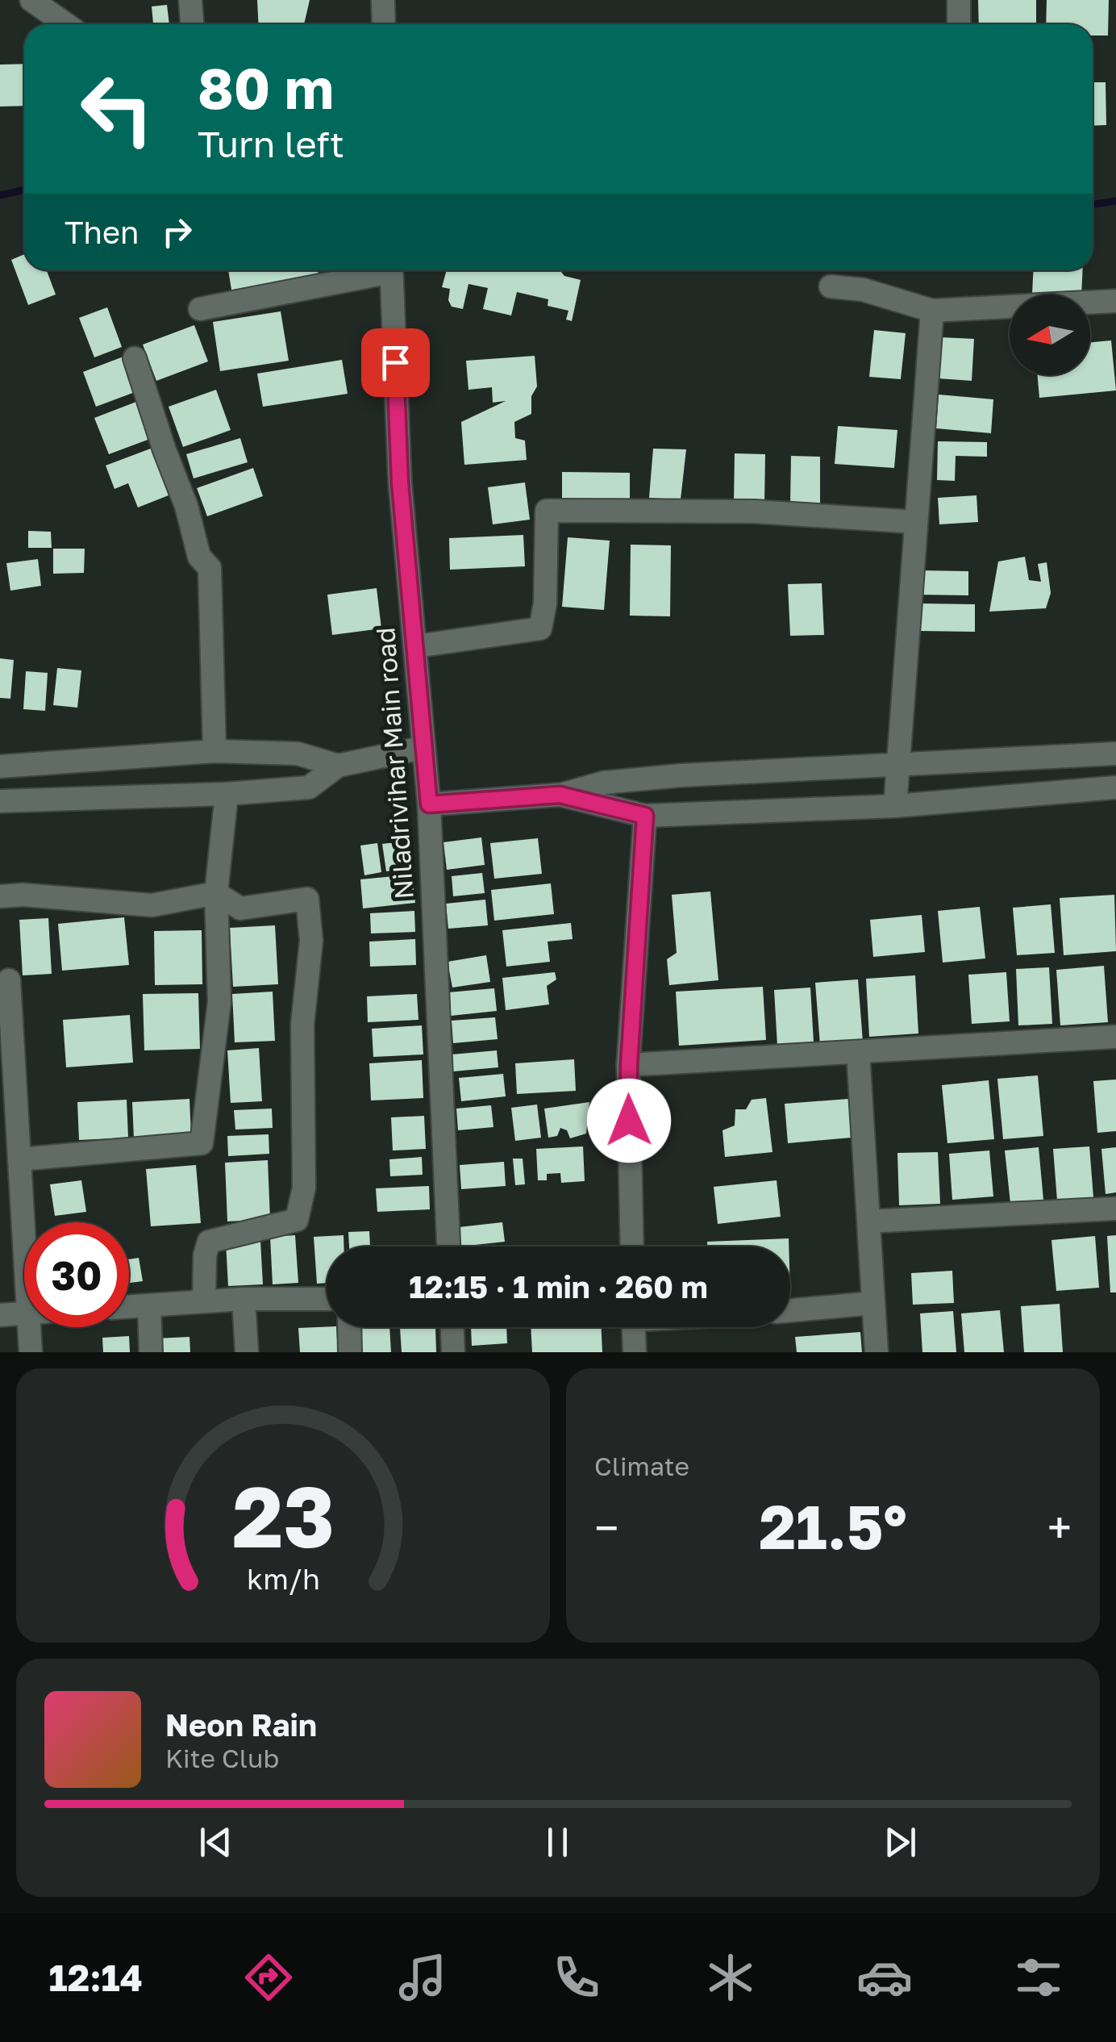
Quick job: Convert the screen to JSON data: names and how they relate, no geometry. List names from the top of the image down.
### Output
{
  "streets": {
    "street": ["Niladrivihar Main road"]
  },
  "north": "left",
  "page": {
    "turn": ["80 m", "Turn left"],
    "then": "Then",
    "limit": "30",
    "trip": "12:15 · 1 min · 260 m",
    "tile": "Climate",
    "heat": ["−", "21.5°", "+"],
    "song": ["Neon Rain", "Kite Club"],
    "tabs": "12:14",
    "gauge": ["23", "km/h"]
  }
}
